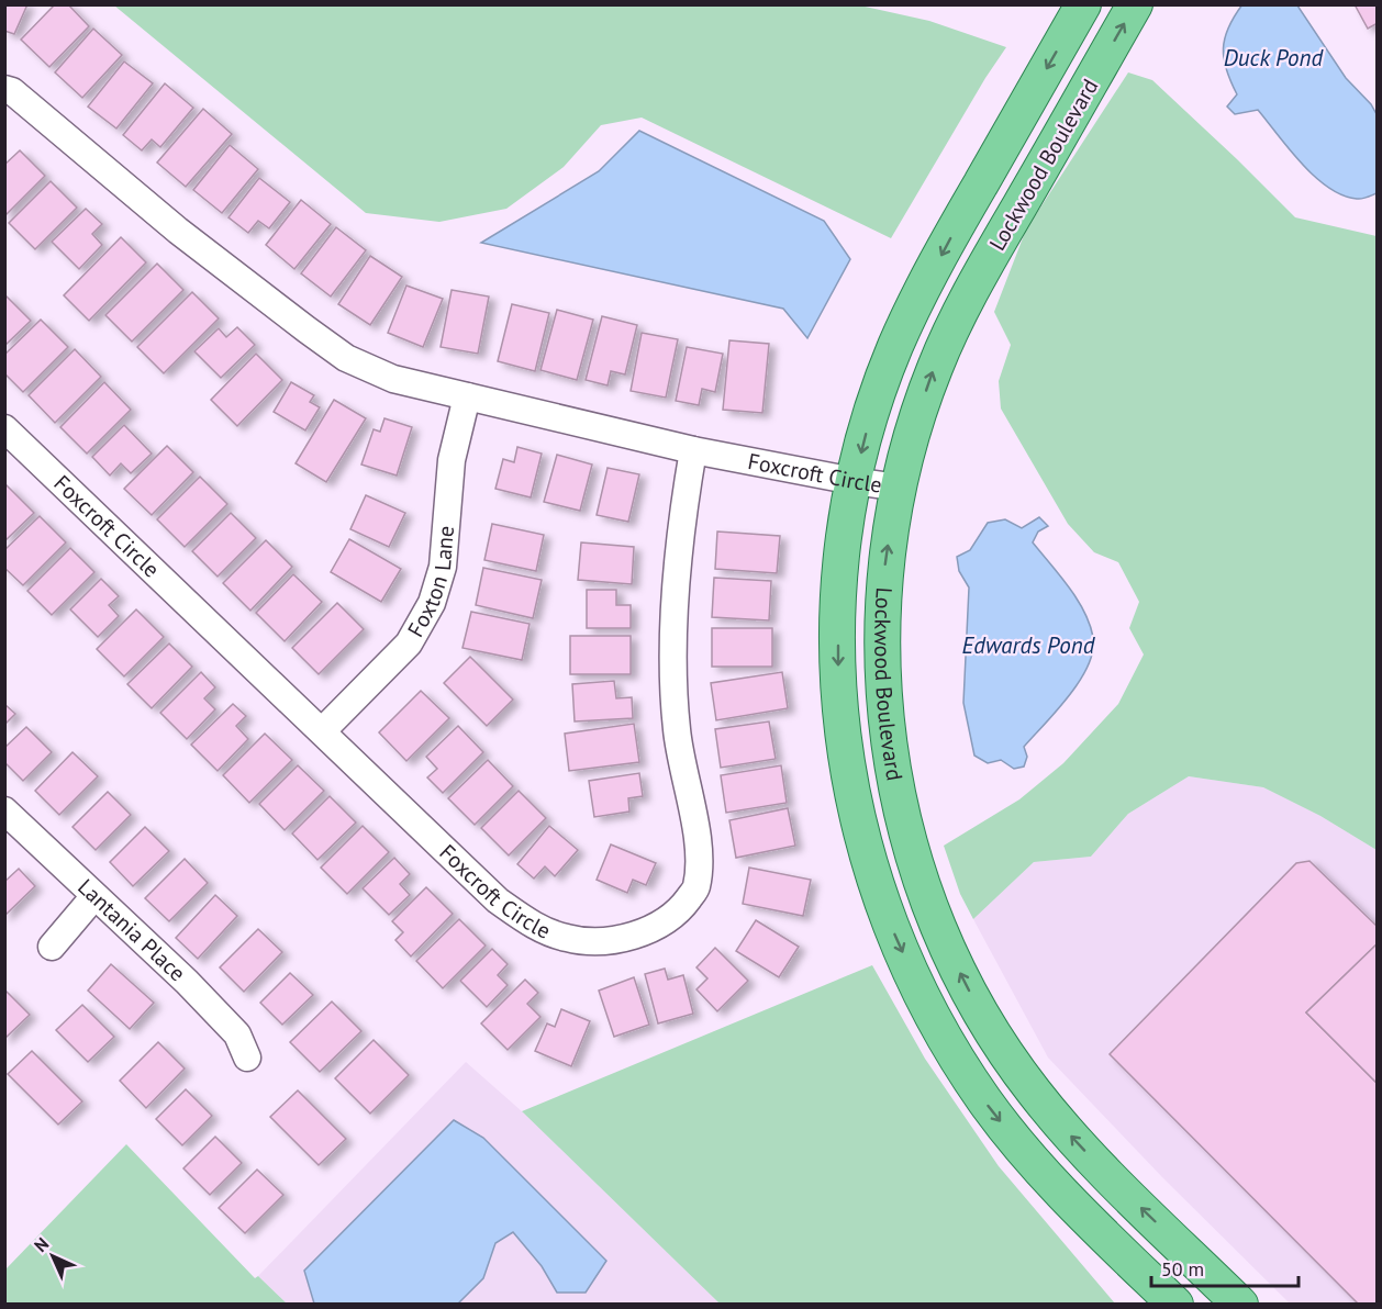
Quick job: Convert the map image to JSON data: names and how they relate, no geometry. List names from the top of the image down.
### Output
{
  "streets": {
    "main road": ["Lockwood Boulevard"],
    "street": ["Foxcroft Circle", "Foxton Lane", "Lantania Place"]
  },
  "crossings": [
    ["Lockwood Boulevard", "Foxcroft Circle"],
    ["Foxcroft Circle", "Foxton Lane"]
  ],
  "water": ["Duck Pond", "Edwards Pond"],
  "scale_bar": "50 m",
  "north": "top left"
}
